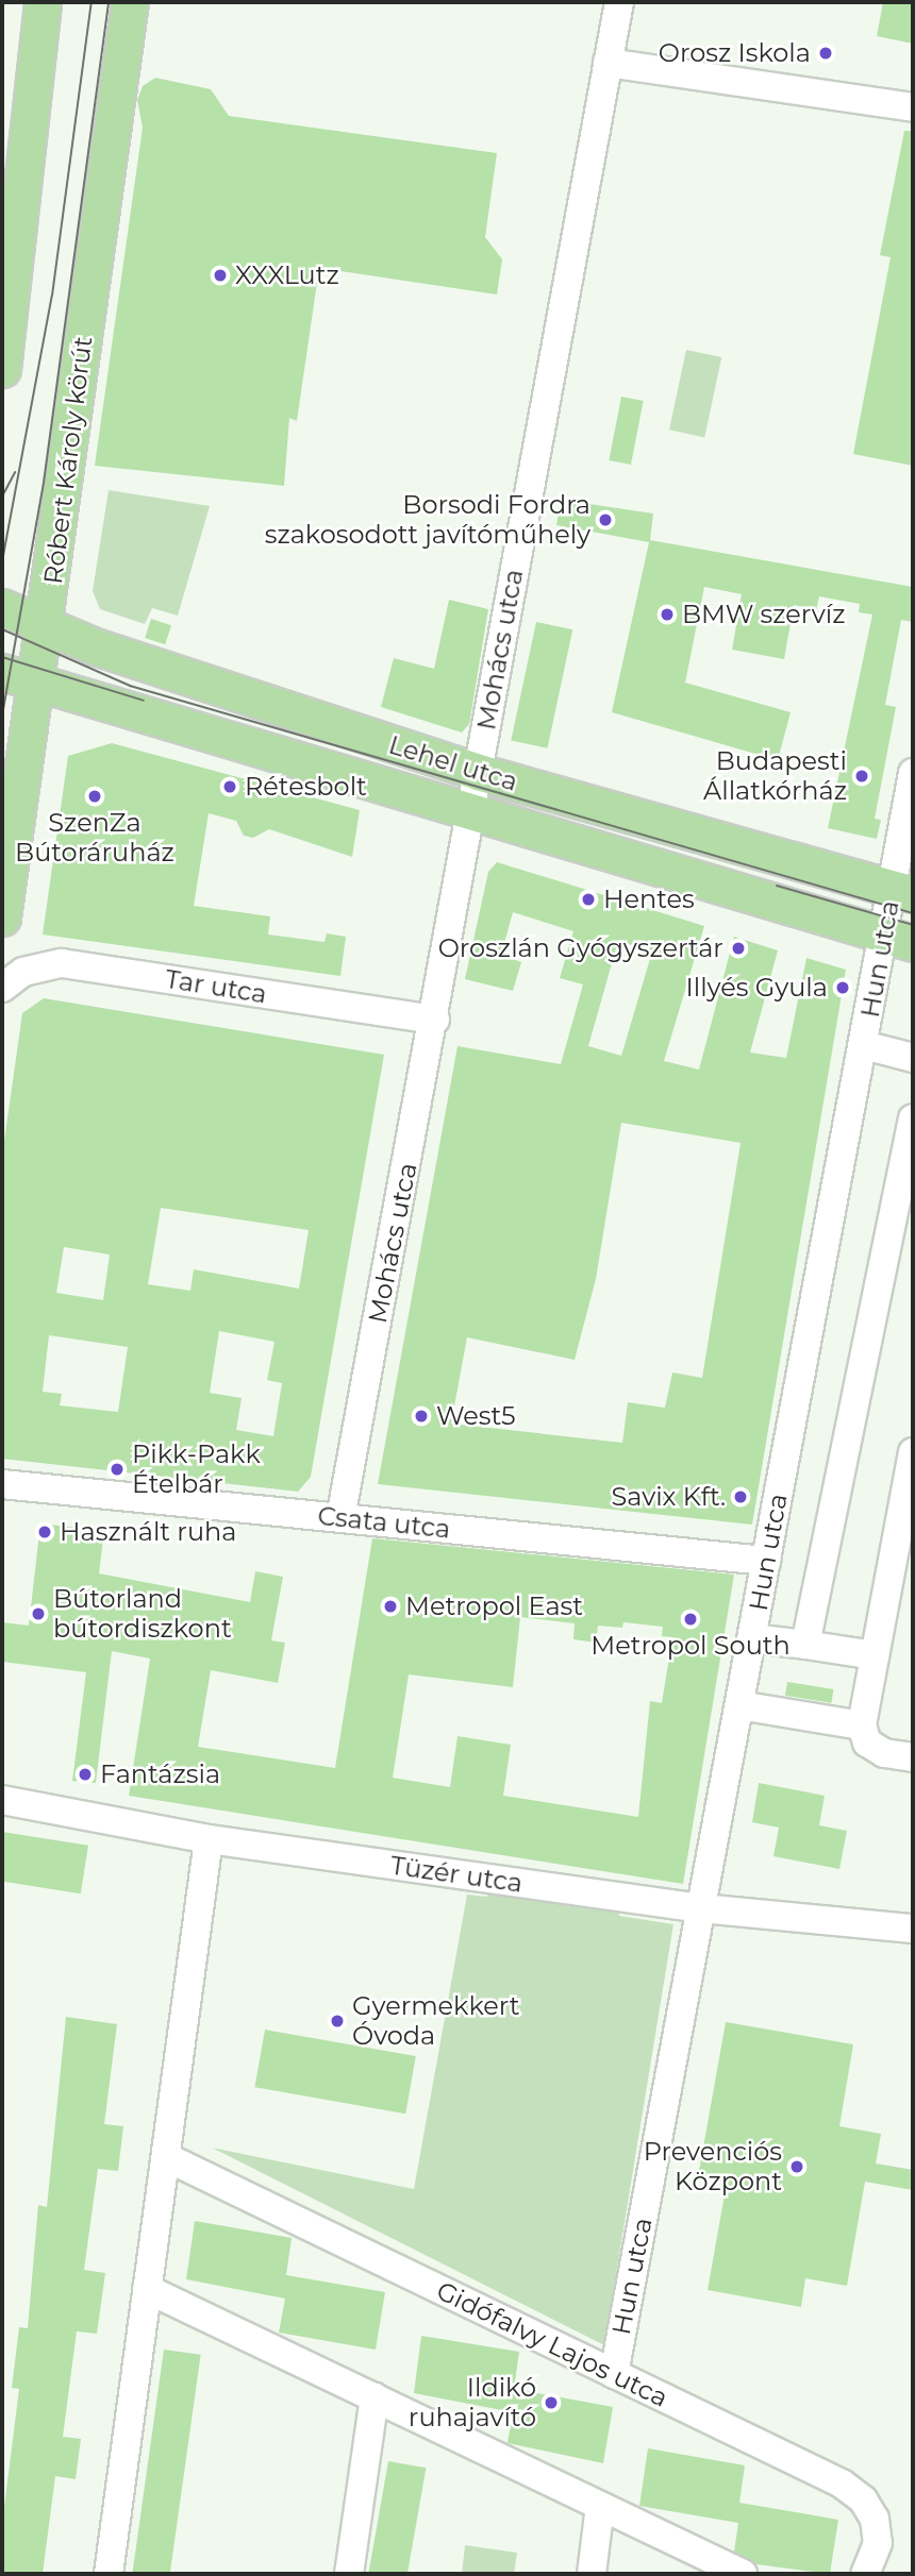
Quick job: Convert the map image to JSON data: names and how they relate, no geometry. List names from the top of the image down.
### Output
{
  "streets": {
    "main road": ["Róbert Károly körút", "Lehel utca"],
    "street": [
      "Mohács utca",
      "Hun utca",
      "Tar utca",
      "Csata utca",
      "Tüzér utca",
      "Gidófalvy Lajos utca"
    ]
  },
  "crossings": [
    ["Róbert Károly körút", "Lehel utca"],
    ["Mohács utca", "Lehel utca"],
    ["Mohács utca", "Tar utca"],
    ["Mohács utca", "Csata utca"],
    ["Lehel utca", "Hun utca"],
    ["Hun utca", "Csata utca"],
    ["Hun utca", "Tüzér utca"],
    ["Hun utca", "Gidófalvy Lajos utca"]
  ],
  "places": [
    "Orosz Iskola",
    "XXXLutz",
    "Borsodi Fordra szakosodott javítóműhely",
    "BMW szervíz",
    "Budapesti Állatkórház",
    "Rétesbolt",
    "SzenZa Bútoráruház",
    "Hentes",
    "Oroszlán Gyógyszertár",
    "Illyés Gyula",
    "West5",
    "Pikk-Pakk Ételbár",
    "Savix Kft.",
    "Használt ruha",
    "Metropol East",
    "Bútorland bútordiszkont",
    "Metropol South",
    "Fantázsia",
    "Gyermekkert Óvoda",
    "Prevenciós Központ",
    "Ildikó ruhajavító"
  ]
}
